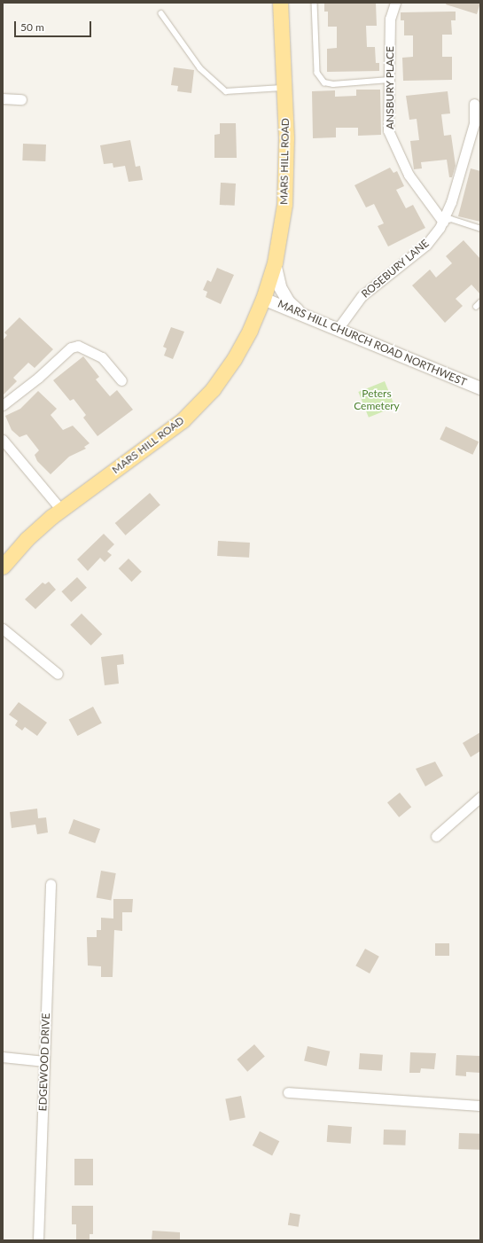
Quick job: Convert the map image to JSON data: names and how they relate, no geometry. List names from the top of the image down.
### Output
{
  "streets": {
    "main road": ["MARS HILL ROAD"],
    "street": [
      "ANSBURY PLACE",
      "ROSEBURY LANE",
      "MARS HILL CHURCH ROAD NORTHWEST",
      "EDGEWOOD DRIVE"
    ]
  },
  "crossings": [
    ["ANSBURY PLACE", "ROSEBURY LANE"],
    ["MARS HILL ROAD", "MARS HILL CHURCH ROAD NORTHWEST"],
    ["ROSEBURY LANE", "MARS HILL CHURCH ROAD NORTHWEST"]
  ],
  "parks": ["Peters Cemetery"],
  "scale_bar": "50 m"
}
